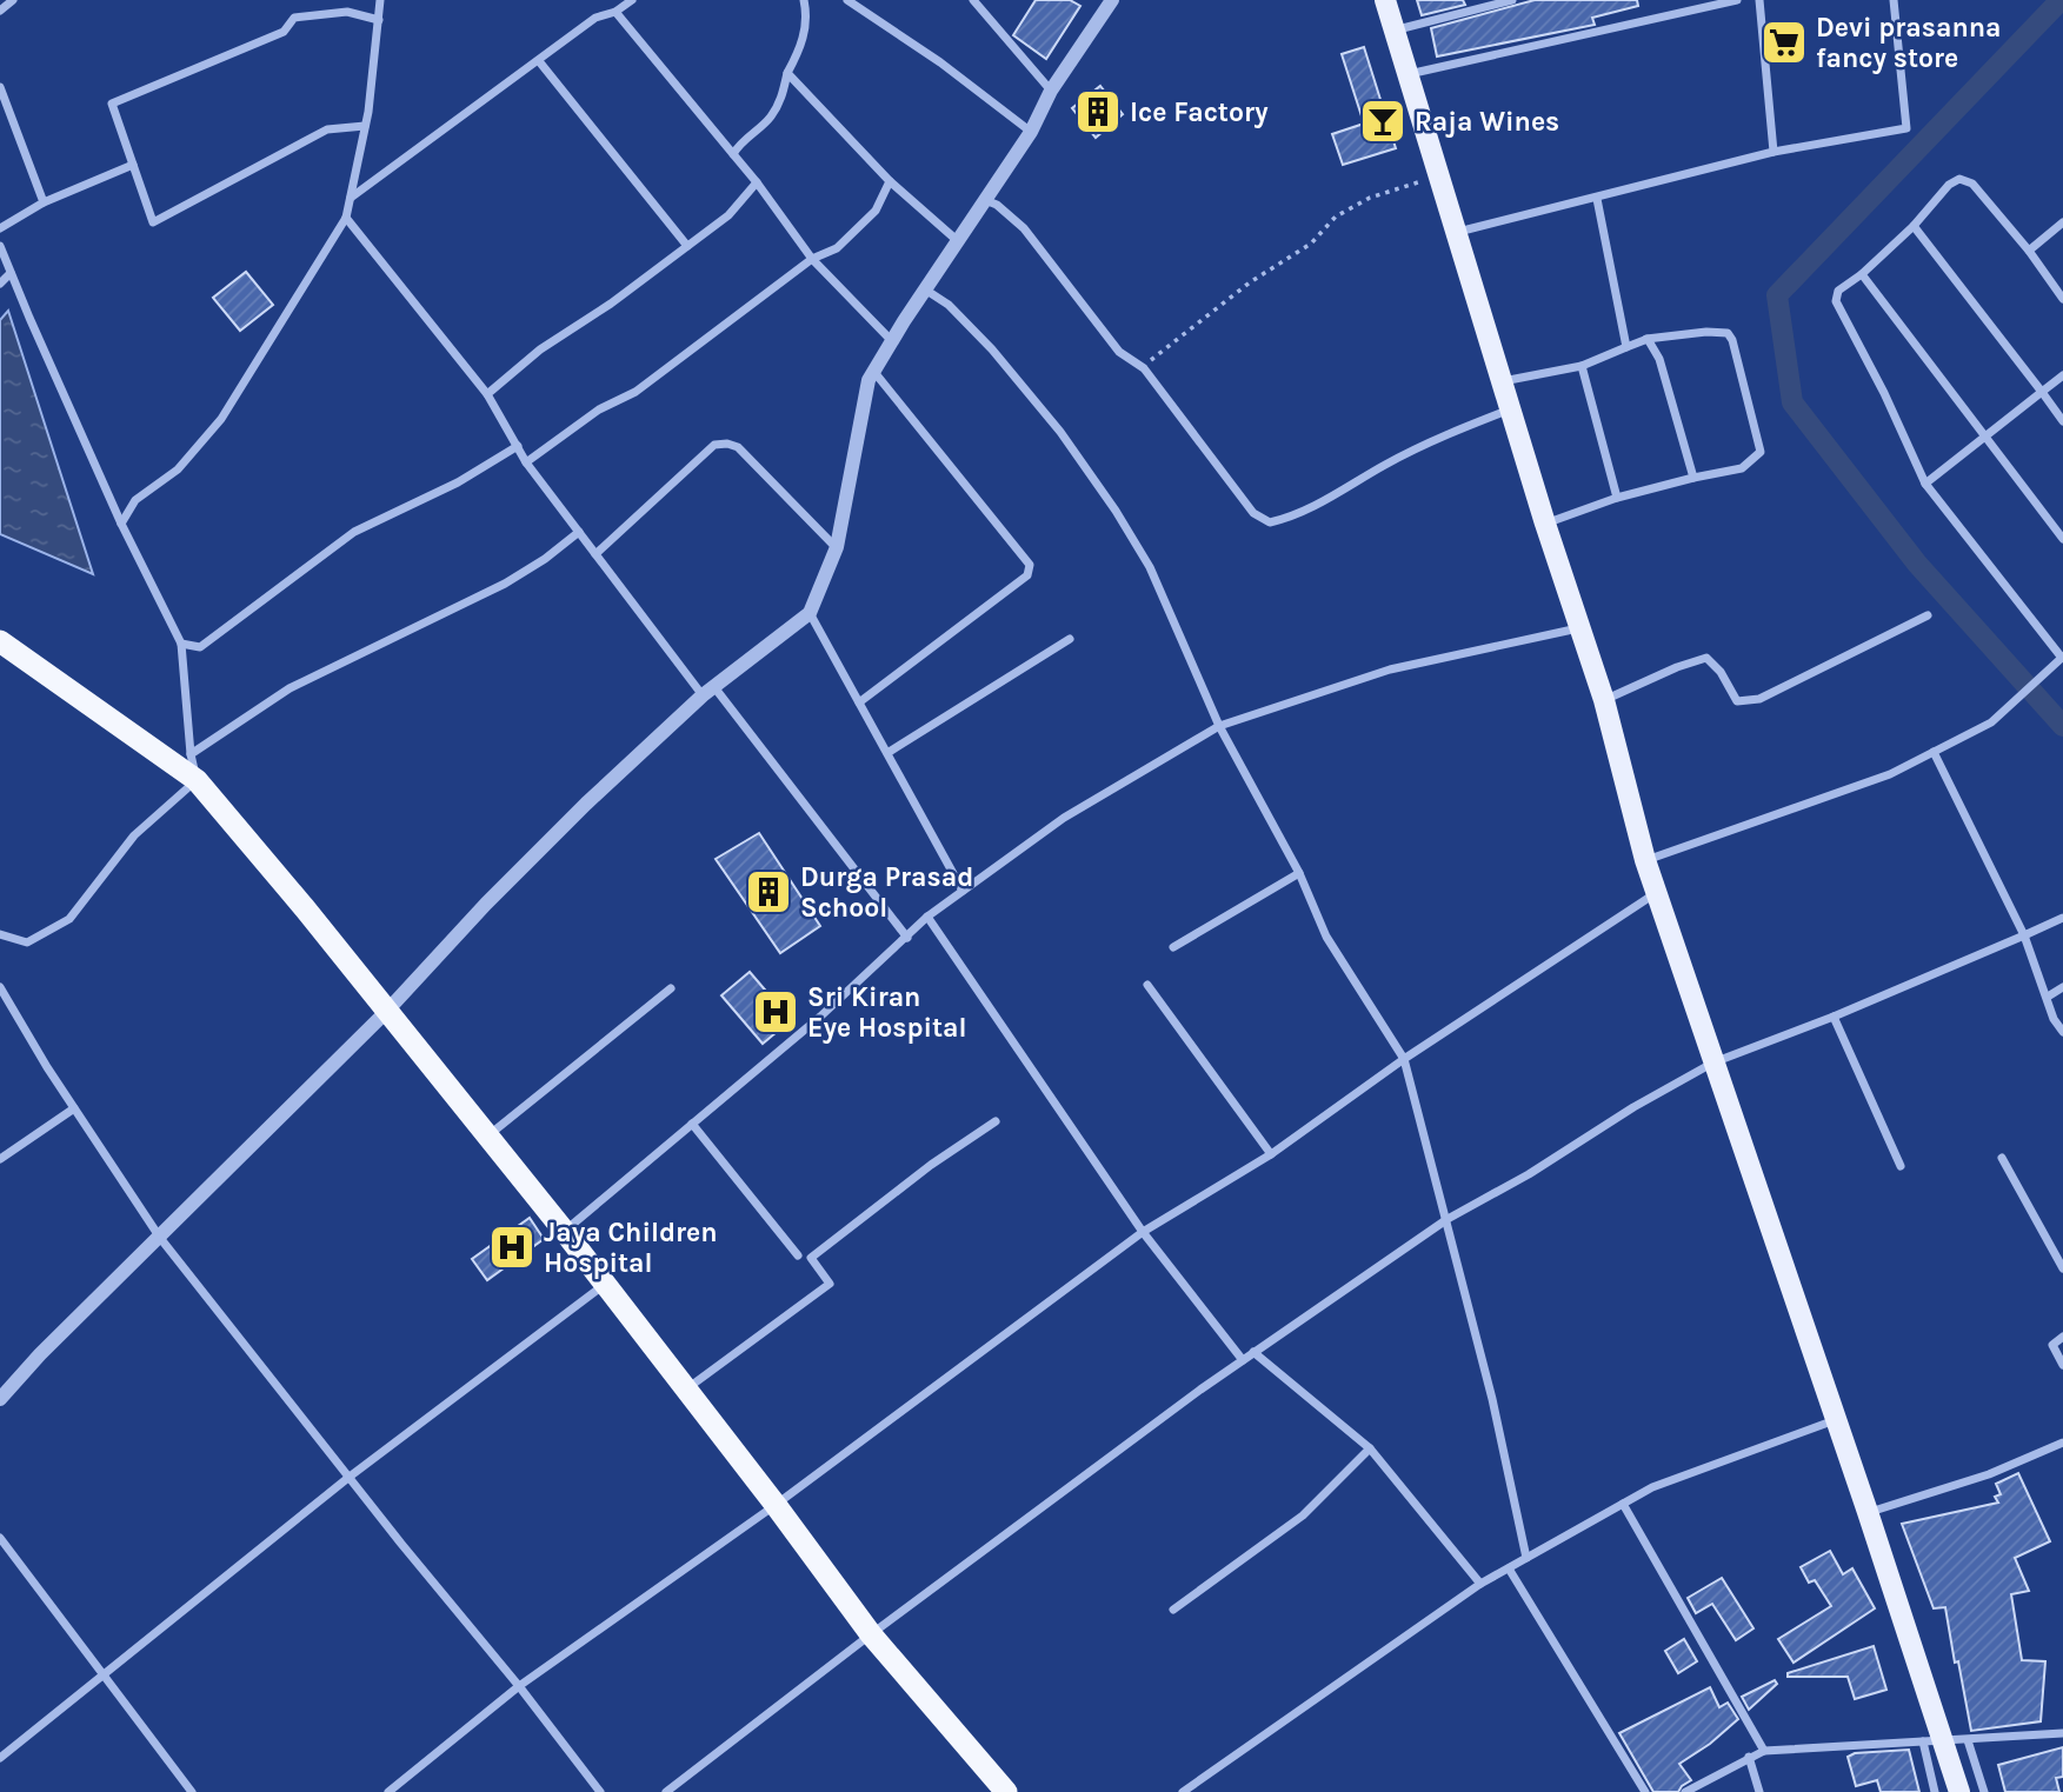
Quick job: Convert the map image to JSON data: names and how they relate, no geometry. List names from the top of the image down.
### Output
{
  "places": {
    "supermarket": ["Devi prasanna fancy store"],
    "building": ["Ice Factory", "Durga Prasad School"],
    "bar": ["Raja Wines"],
    "hospital": ["Sri Kiran Eye Hospital", "Jaya Children Hospital"]
  }
}
